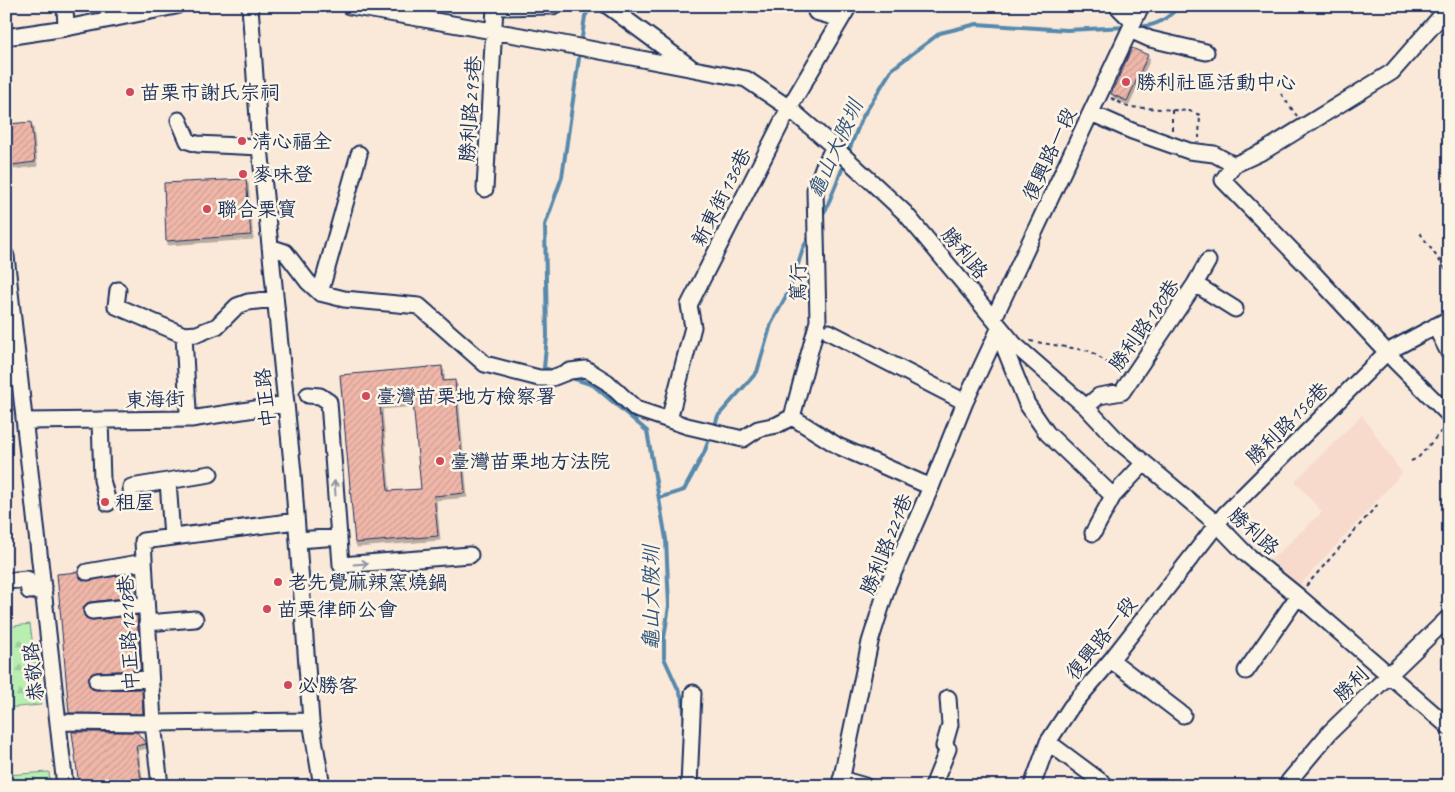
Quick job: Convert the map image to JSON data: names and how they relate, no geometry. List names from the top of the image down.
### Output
{
  "streets": {
    "street": [
      "勝利路293巷",
      "復興路一段",
      "新東街136巷",
      "勝利路",
      "篤行",
      "勝利路180巷",
      "中正路",
      "東海街",
      "勝利路156巷",
      "勝利路221巷",
      "中正路1218巷",
      "恭敬路",
      "勝利"
    ]
  },
  "crossings": [
    ["勝利路293巷", "勝利路"],
    ["復興路一段", "勝利路"],
    ["復興路一段", "勝利路156巷"],
    ["復興路一段", "勝利路221巷"],
    ["新東街136巷", "勝利路"],
    ["勝利路", "篤行"],
    ["勝利路", "勝利路180巷"],
    ["勝利路", "勝利路156巷"],
    ["勝利路", "勝利路221巷"],
    ["勝利路", "勝利"],
    ["中正路", "東海街"],
    ["東海街", "恭敬路"]
  ],
  "water": ["龜山大陂圳"],
  "places": [
    "勝利社區活動中心",
    "苗栗市謝氏宗祠",
    "清心福全",
    "麥味登",
    "聯合栗寶",
    "臺灣苗栗地方檢察署",
    "臺灣苗栗地方法院",
    "租屋",
    "老先覺麻辣窯燒鍋",
    "苗栗律師公會",
    "必勝客"
  ]
}
